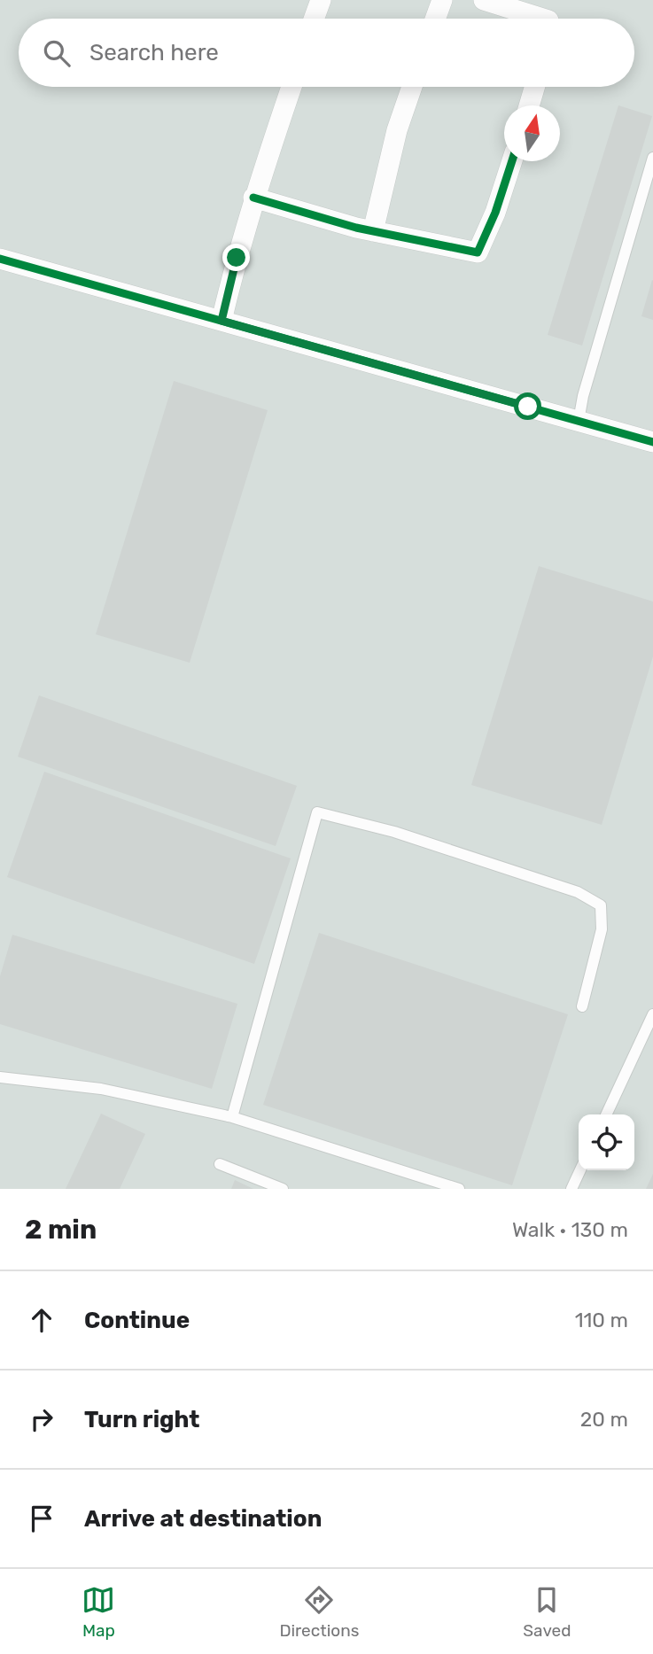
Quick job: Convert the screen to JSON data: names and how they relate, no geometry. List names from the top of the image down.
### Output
{
  "north": "top",
  "page": {
    "search": "Search here",
    "heading": ["2 min", "Walk · 130 m"],
    "list": [
      ["Continue", "110 m"],
      ["Turn right", "20 m"],
      "Arrive at destination"
    ],
    "nav": ["Map", "Directions", "Saved"]
  }
}
